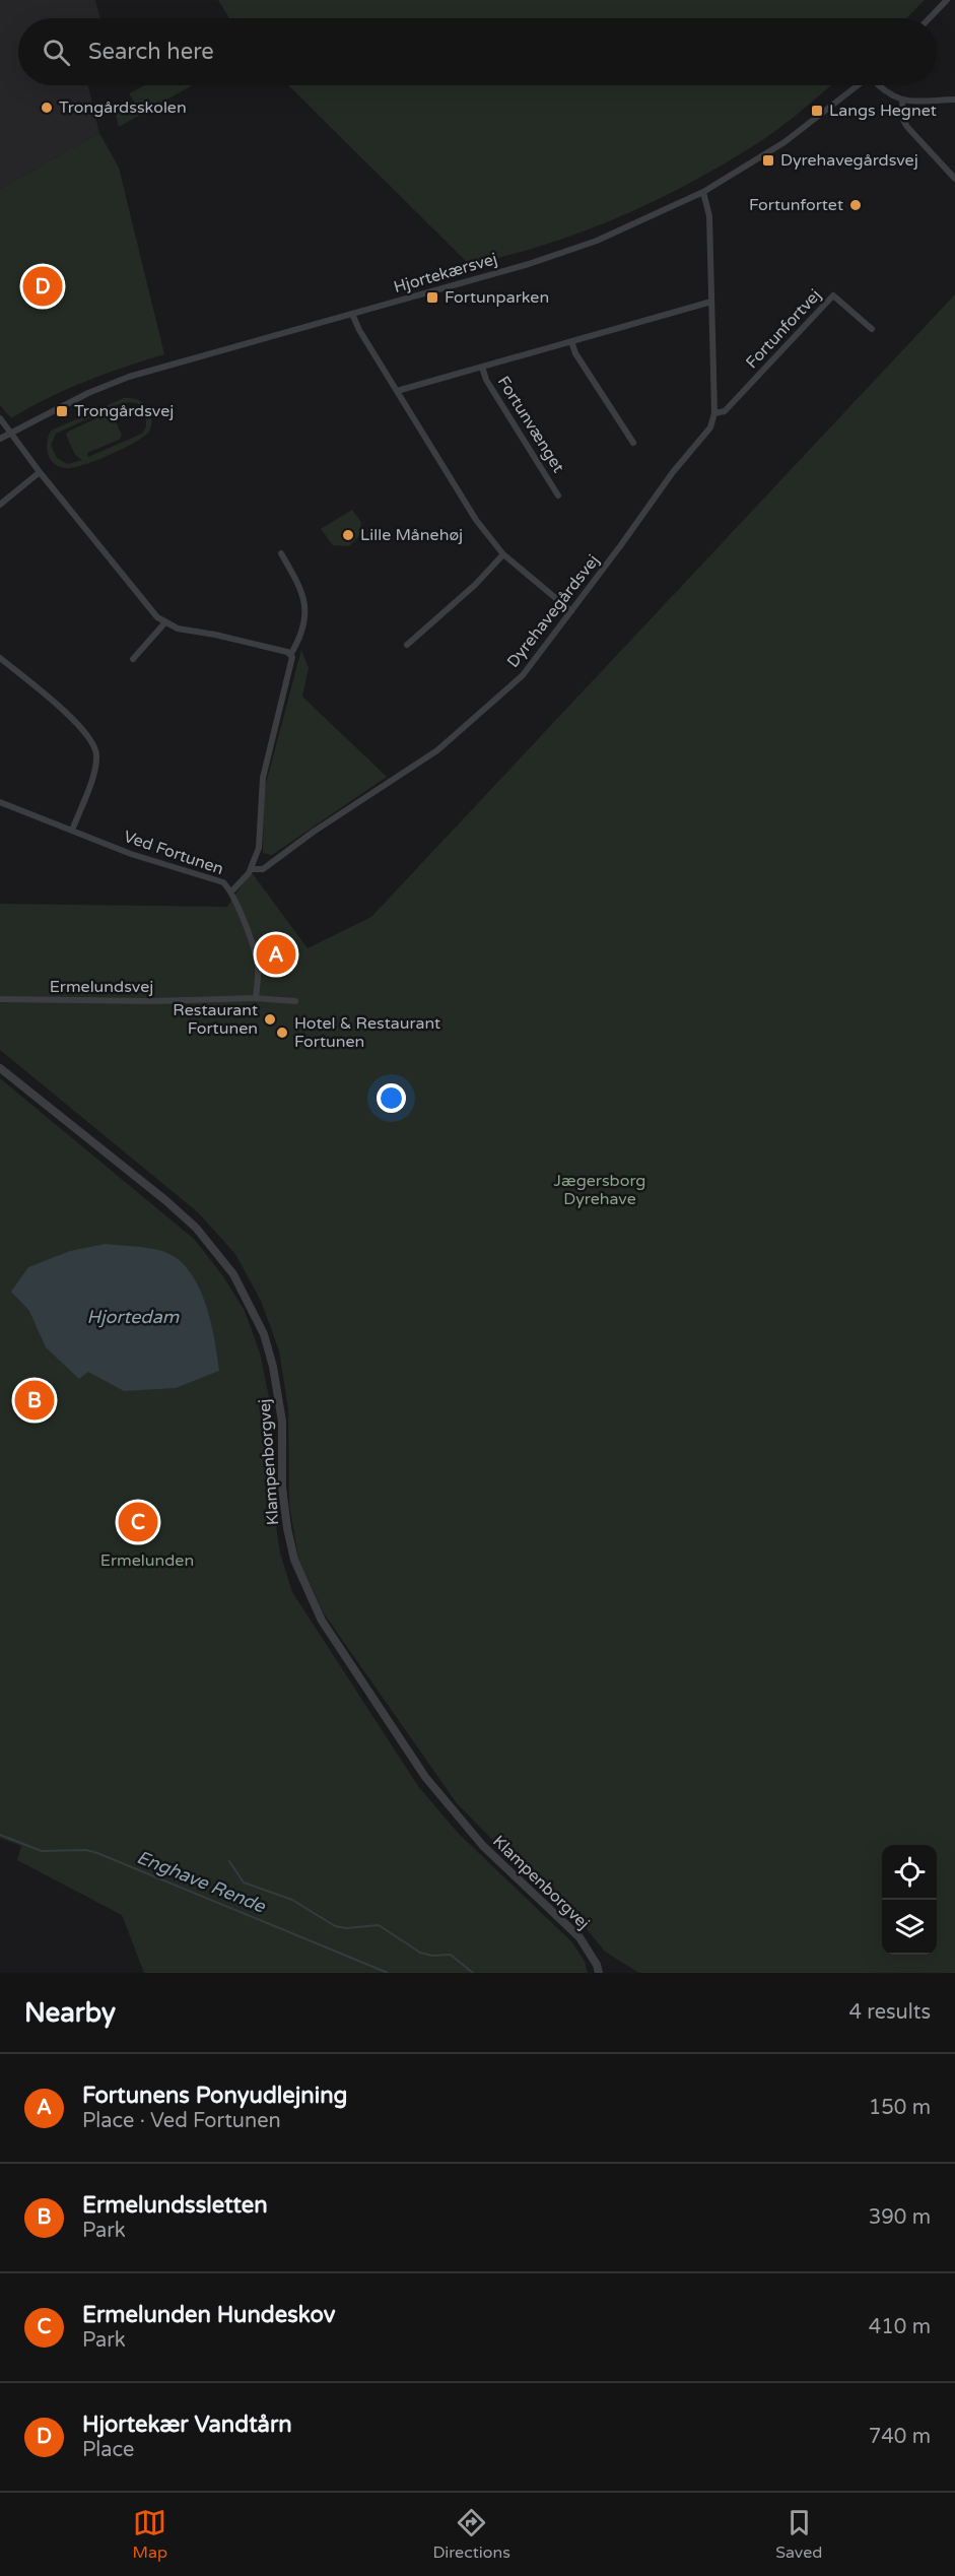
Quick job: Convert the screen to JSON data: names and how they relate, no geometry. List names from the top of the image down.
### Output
{
  "streets": {
    "street": [
      "Hjortekærsvej",
      "Fortunfortvej",
      "Fortunvænget",
      "Dyrehavegårdsvej",
      "Ved Fortunen",
      "Ermelundsvej",
      "Klampenborgvej"
    ]
  },
  "crossings": [
    ["Fortunfortvej", "Dyrehavegårdsvej"],
    ["Ved Fortunen", "Ermelundsvej"]
  ],
  "water": ["Hjortedam", "Enghave Rende"],
  "parks": ["Jægersborg Dyrehave", "Ermelunden"],
  "places": {
    "other": [
      "Trongårdsskolen",
      "Fortunfortet",
      "Lille Månehøj",
      "Restaurant Fortunen",
      "Hotel & Restaurant Fortunen"
    ],
    "transit": [
      "Langs Hegnet",
      "Dyrehavegårdsvej",
      "Fortunparken",
      "Trongårdsvej"
    ]
  },
  "page": {
    "search": "Search here",
    "pins": [
      "D",
      "A",
      "B",
      "C"
    ],
    "heading": ["Nearby", "4 results"],
    "list": [
      {
        "mark": "A",
        "name": "Fortunens Ponyudlejning",
        "note": "Place · Ved Fortunen",
        "value": "150 m"
      },
      {
        "mark": "B",
        "name": "Ermelundssletten",
        "note": "Park",
        "value": "390 m"
      },
      {
        "mark": "C",
        "name": "Ermelunden Hundeskov",
        "note": "Park",
        "value": "410 m"
      },
      {
        "mark": "D",
        "name": "Hjortekær Vandtårn",
        "note": "Place",
        "value": "740 m"
      }
    ],
    "nav": ["Map", "Directions", "Saved"]
  }
}
